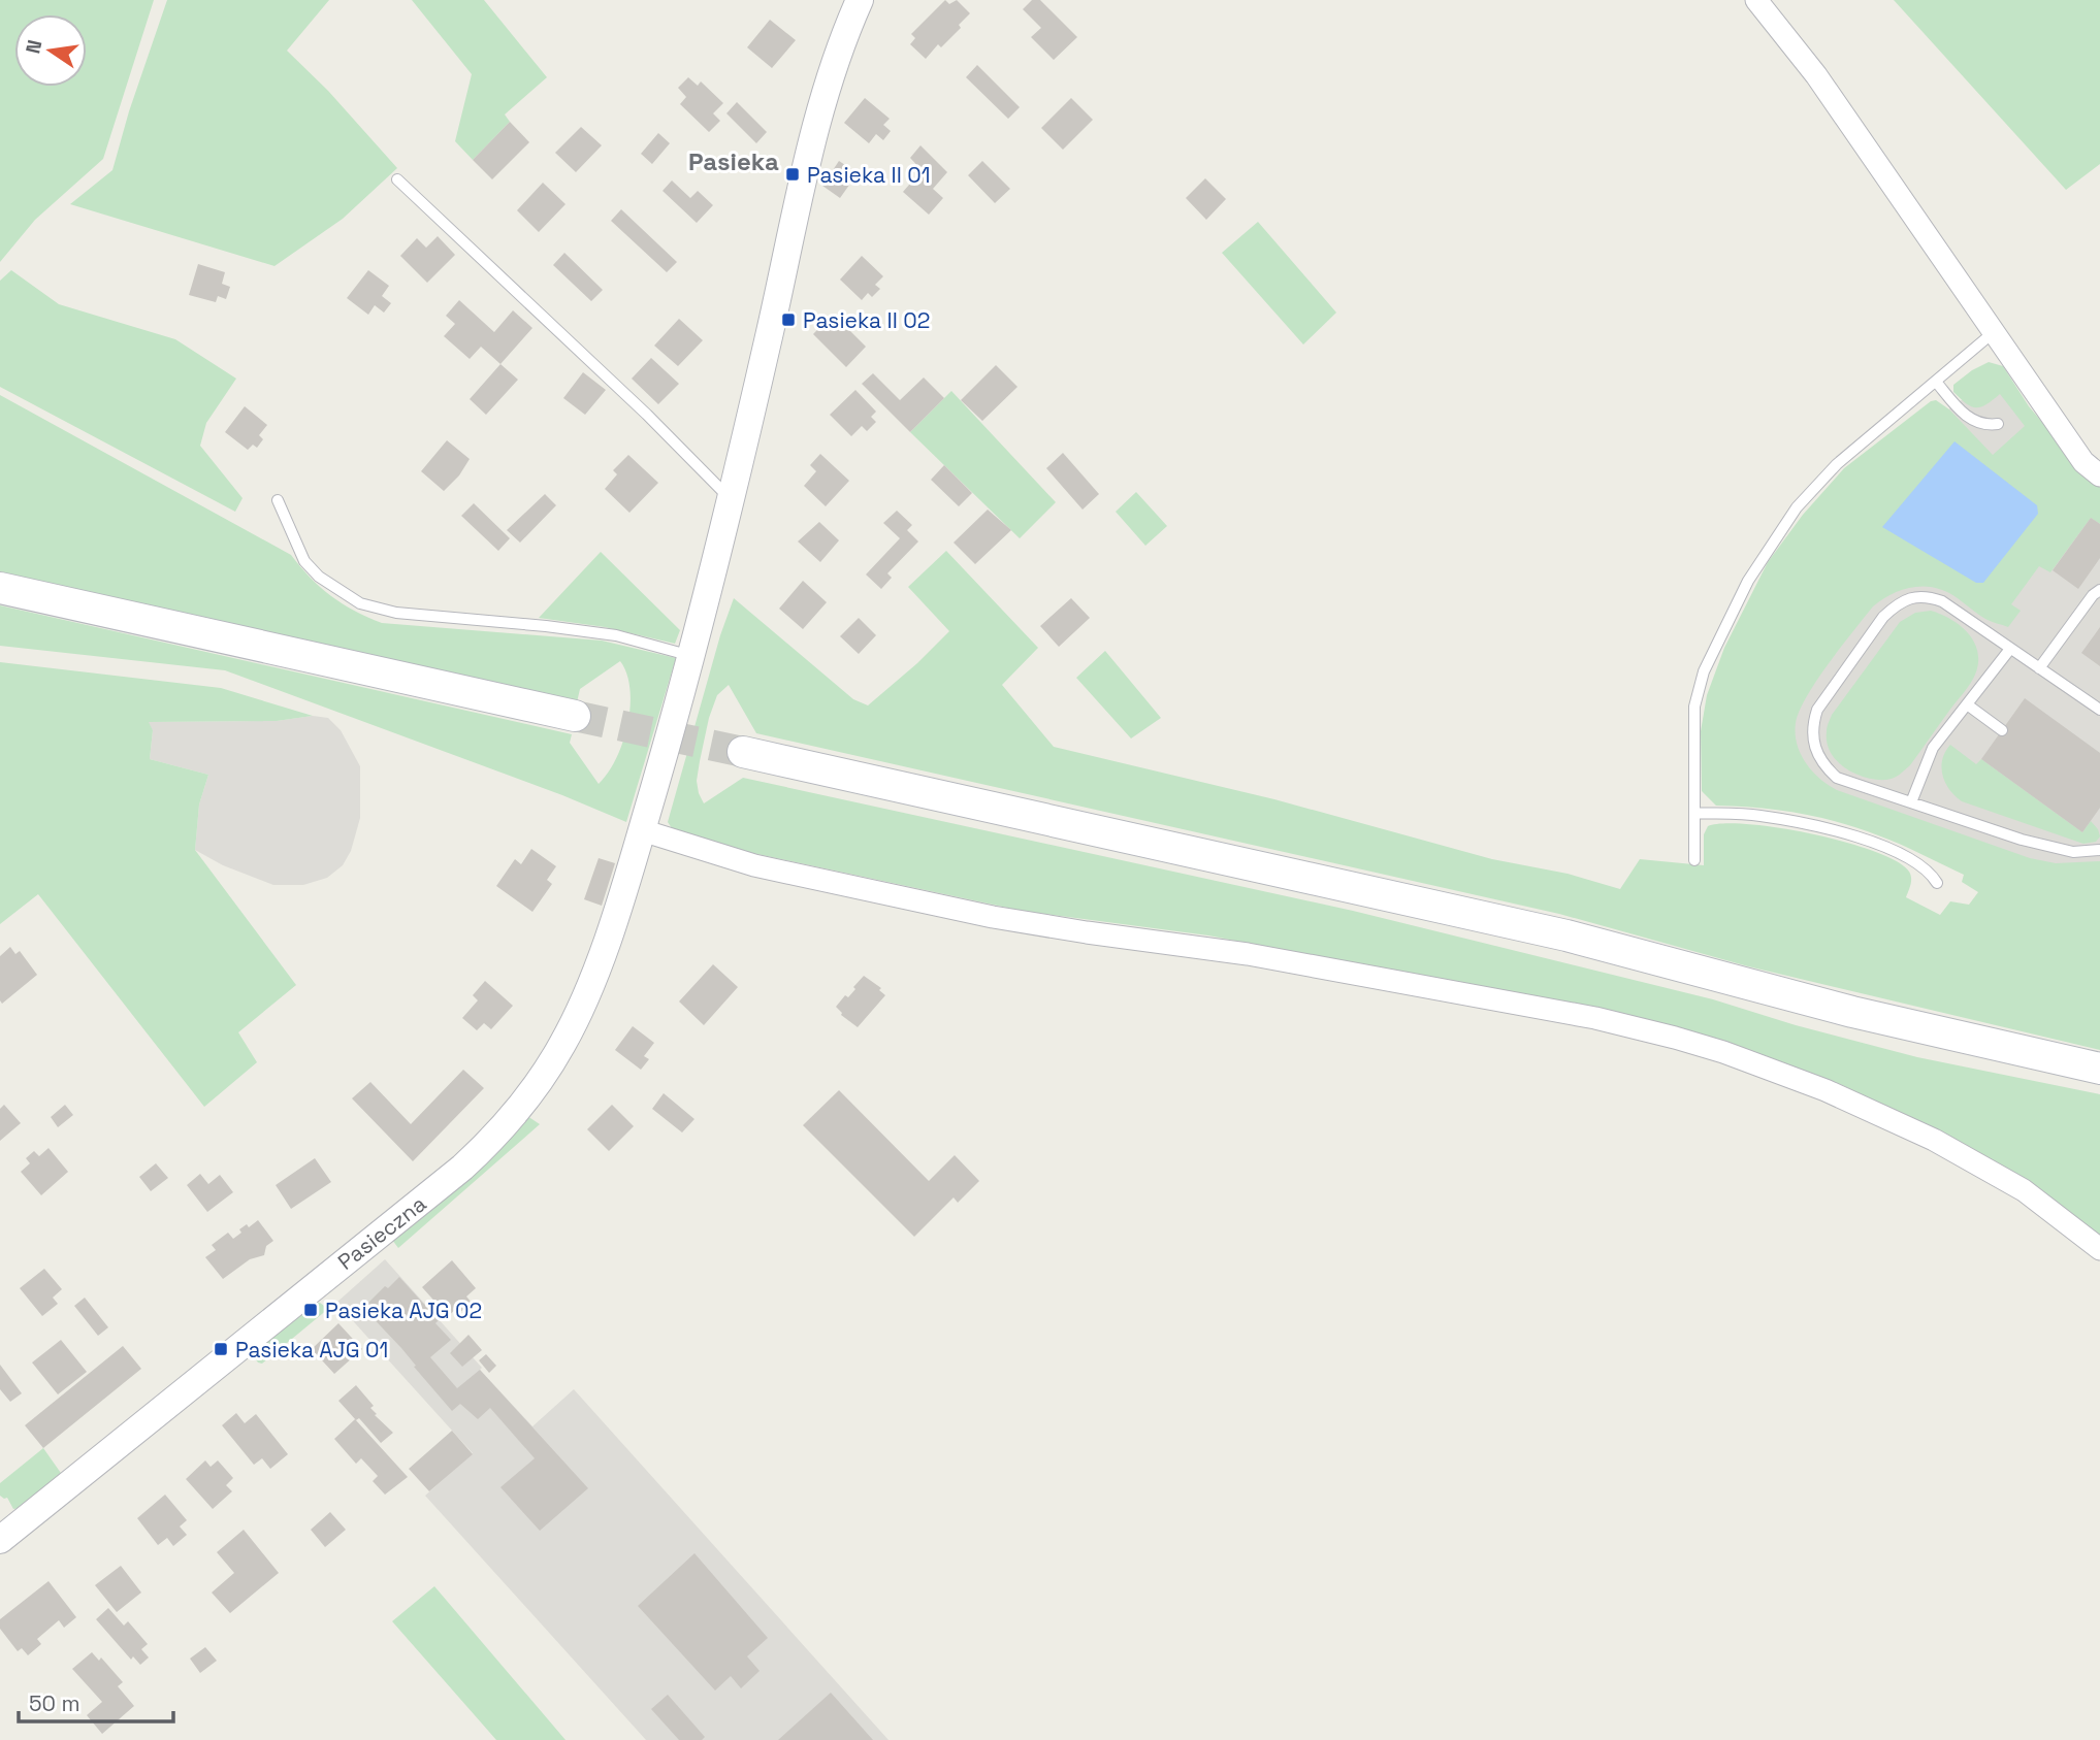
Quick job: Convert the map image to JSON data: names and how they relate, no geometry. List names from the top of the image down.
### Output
{
  "streets": {
    "street": ["Pasieczna"]
  },
  "districts": ["Pasieka"],
  "places": {
    "transit": [
      "Pasieka II 01",
      "Pasieka II 02",
      "Pasieka AJG 02",
      "Pasieka AJG 01"
    ]
  },
  "scale_bar": "50 m",
  "north": "left"
}
